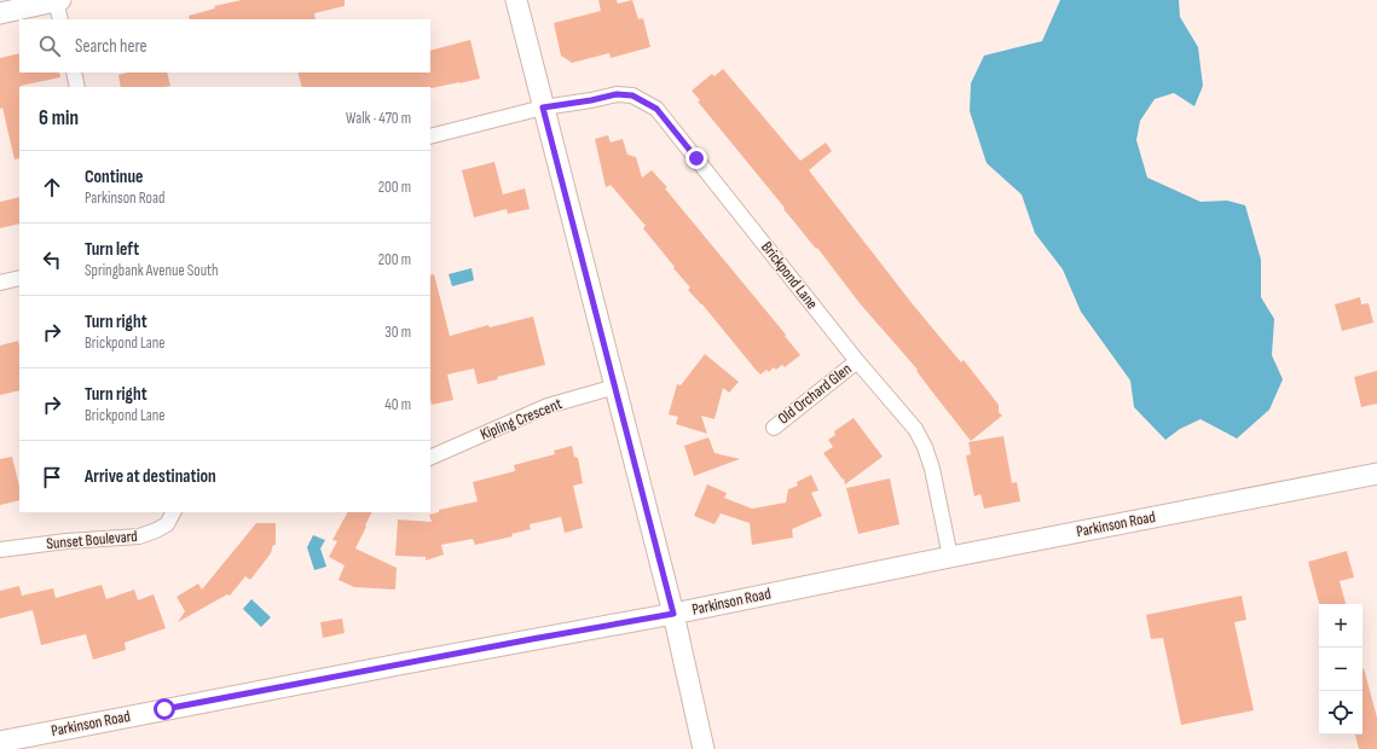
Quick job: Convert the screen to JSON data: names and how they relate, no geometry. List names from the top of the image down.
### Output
{
  "streets": {
    "main road": ["Parkinson Road"],
    "street": [
      "Brickpond Lane",
      "Old Orchard Glen",
      "Kipling Crescent",
      "Sunset Boulevard"
    ]
  },
  "crossings": [
    ["Brickpond Lane", "Old Orchard Glen"],
    ["Brickpond Lane", "Parkinson Road"]
  ],
  "page": {
    "search": "Search here",
    "heading": ["6 min", "Walk · 470 m"],
    "list": [
      ["Continue", "Parkinson Road", "200 m"],
      ["Turn left", "Springbank Avenue South", "200 m"],
      ["Turn right", "Brickpond Lane", "30 m"],
      ["Turn right", "Brickpond Lane", "40 m"],
      "Arrive at destination"
    ],
    "map_buttons": ["+", "−"]
  }
}
